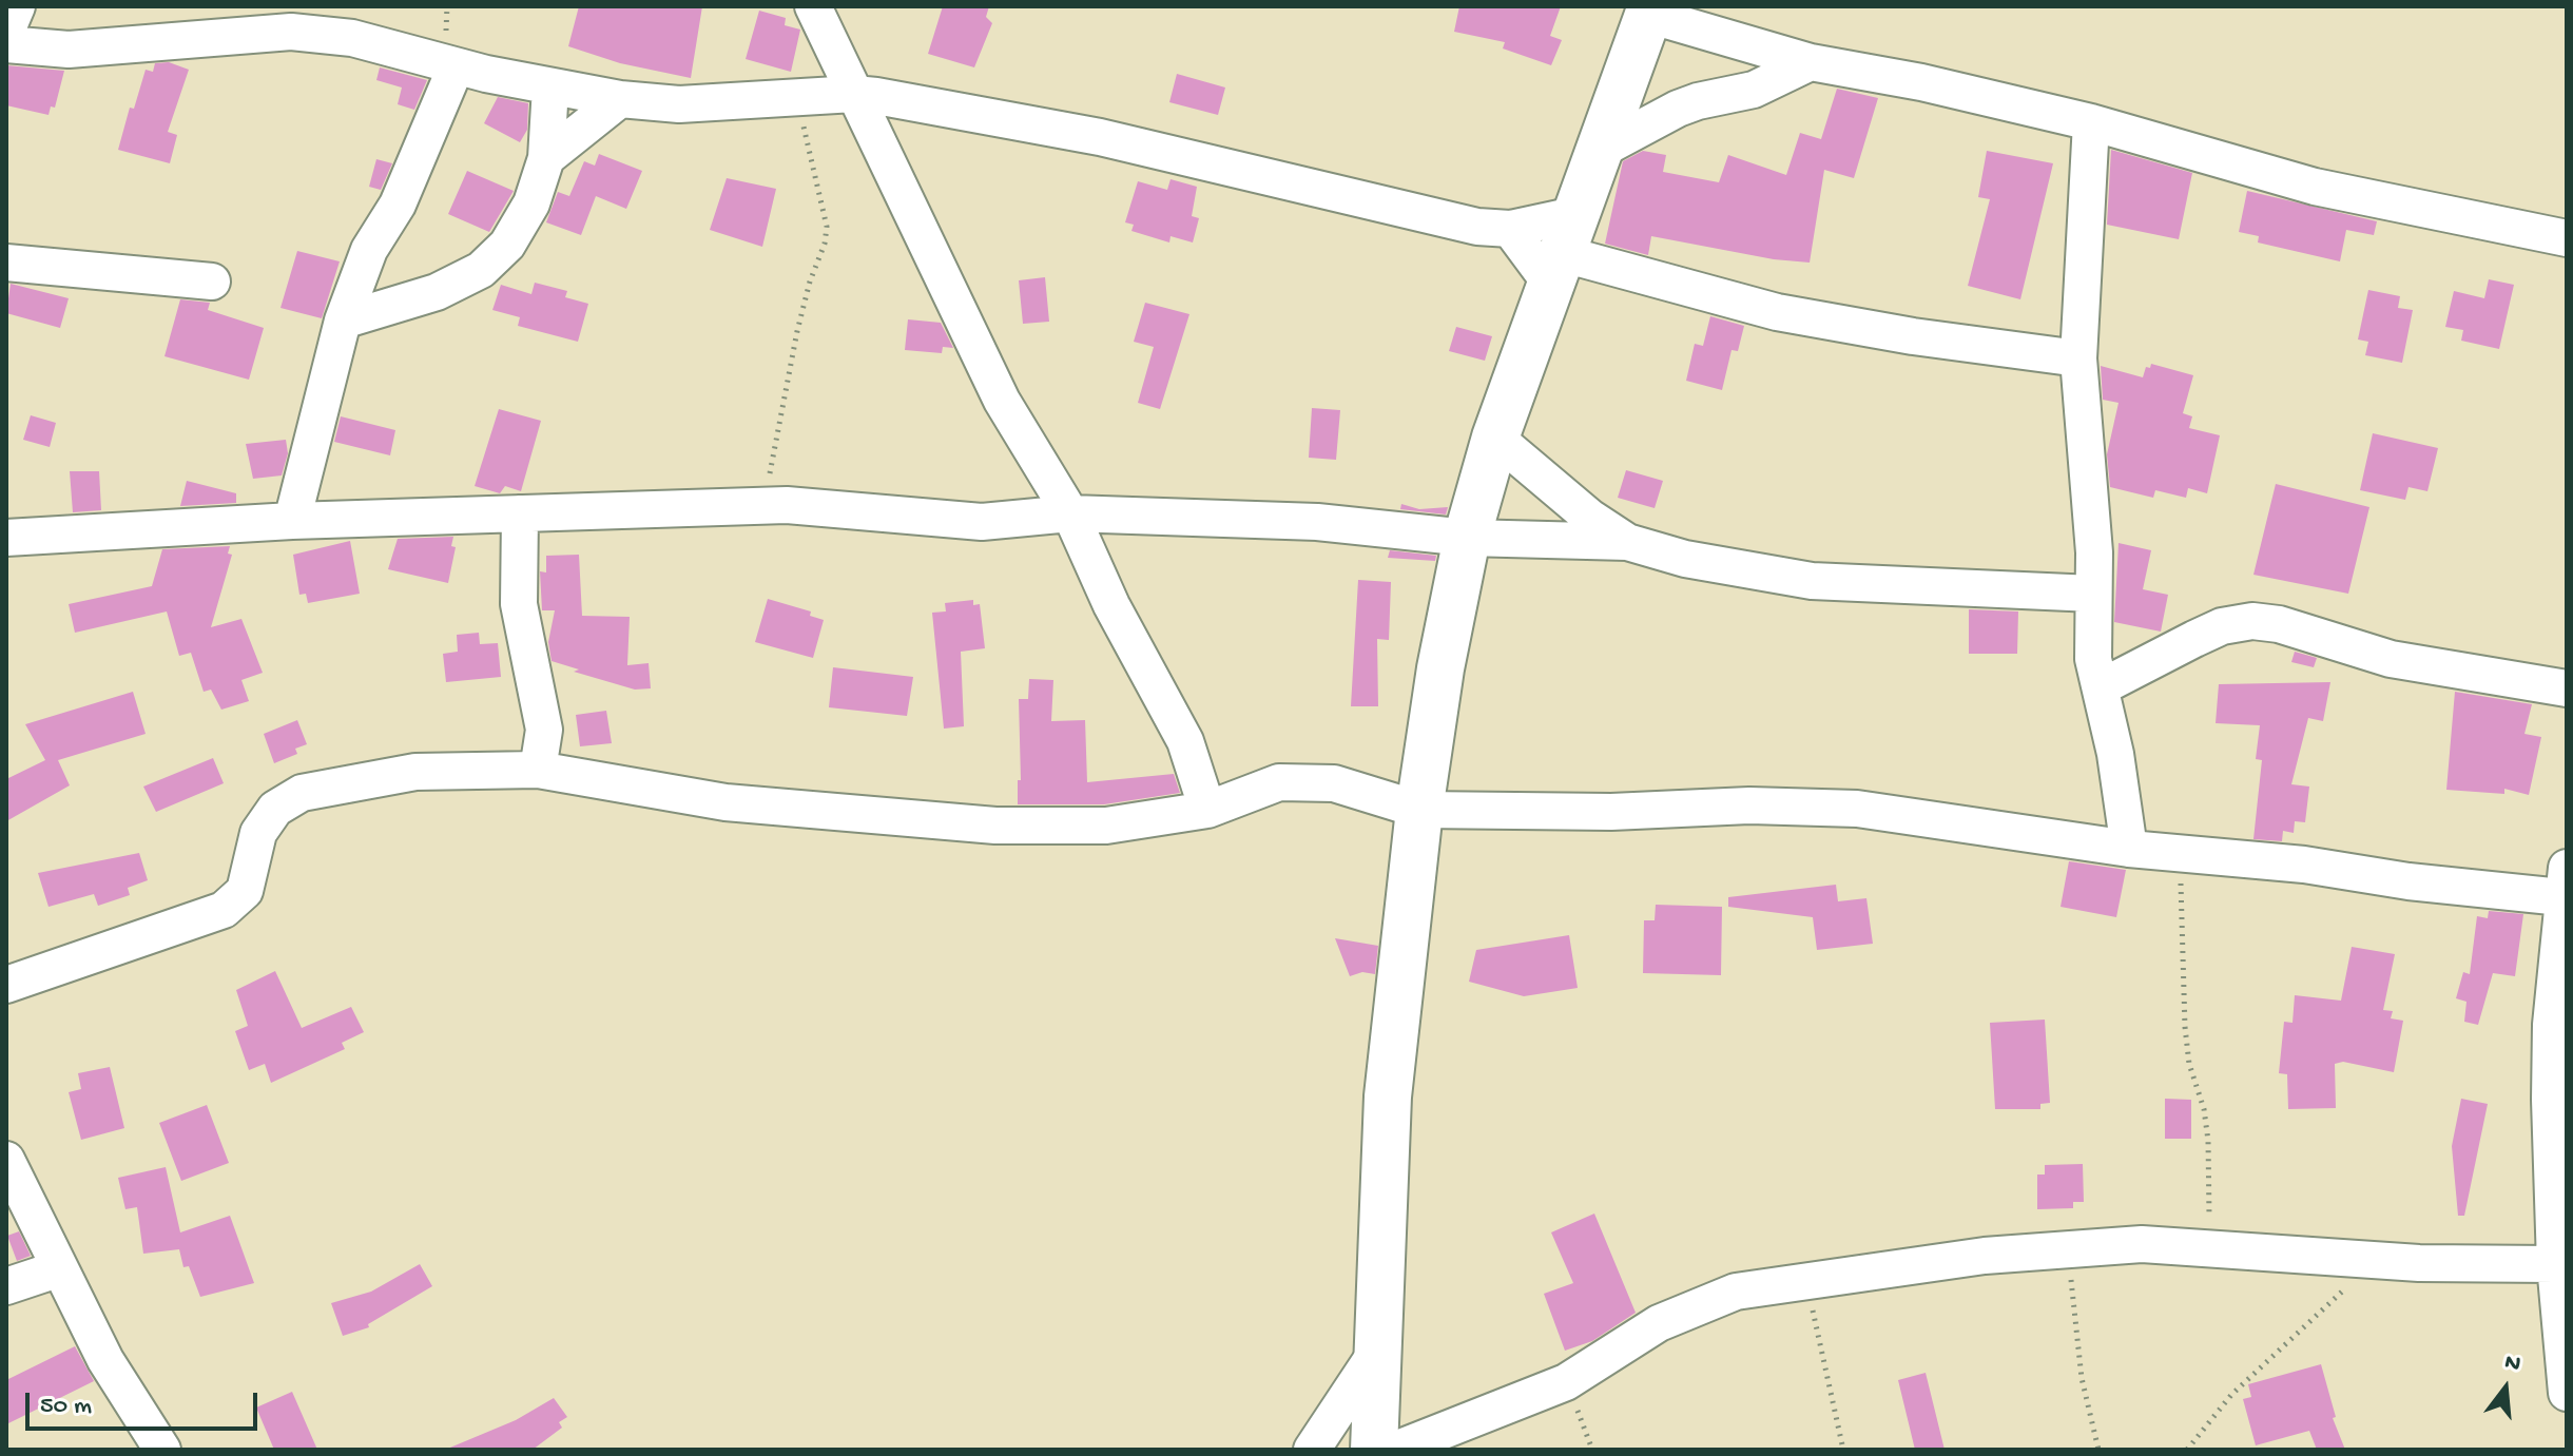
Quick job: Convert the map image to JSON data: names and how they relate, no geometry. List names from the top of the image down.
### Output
{
  "scale_bar": "50 m",
  "north": "top"
}
